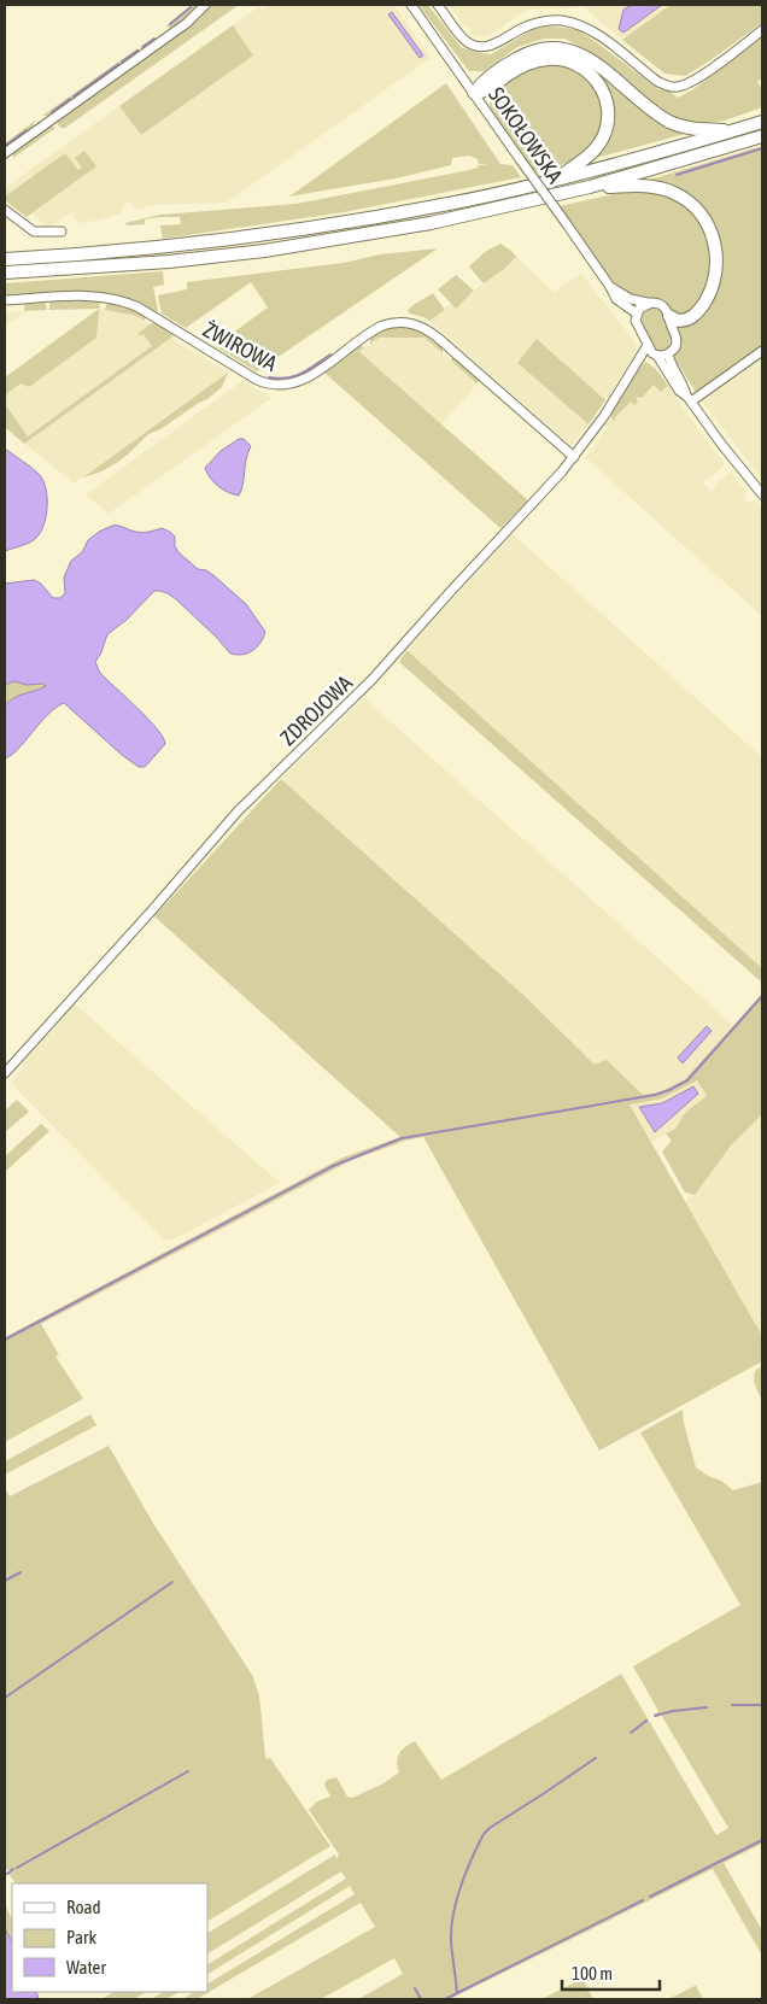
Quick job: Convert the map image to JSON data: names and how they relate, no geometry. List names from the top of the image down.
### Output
{
  "streets": {
    "street": ["SOKOŁOWSKA", "ŻWIROWA", "ZDROJOWA"]
  },
  "crossings": [
    ["SOKOŁOWSKA", "ZDROJOWA"],
    ["ŻWIROWA", "ZDROJOWA"]
  ],
  "legend": ["Road", "Park", "Water"],
  "scale_bar": "100 m"
}
